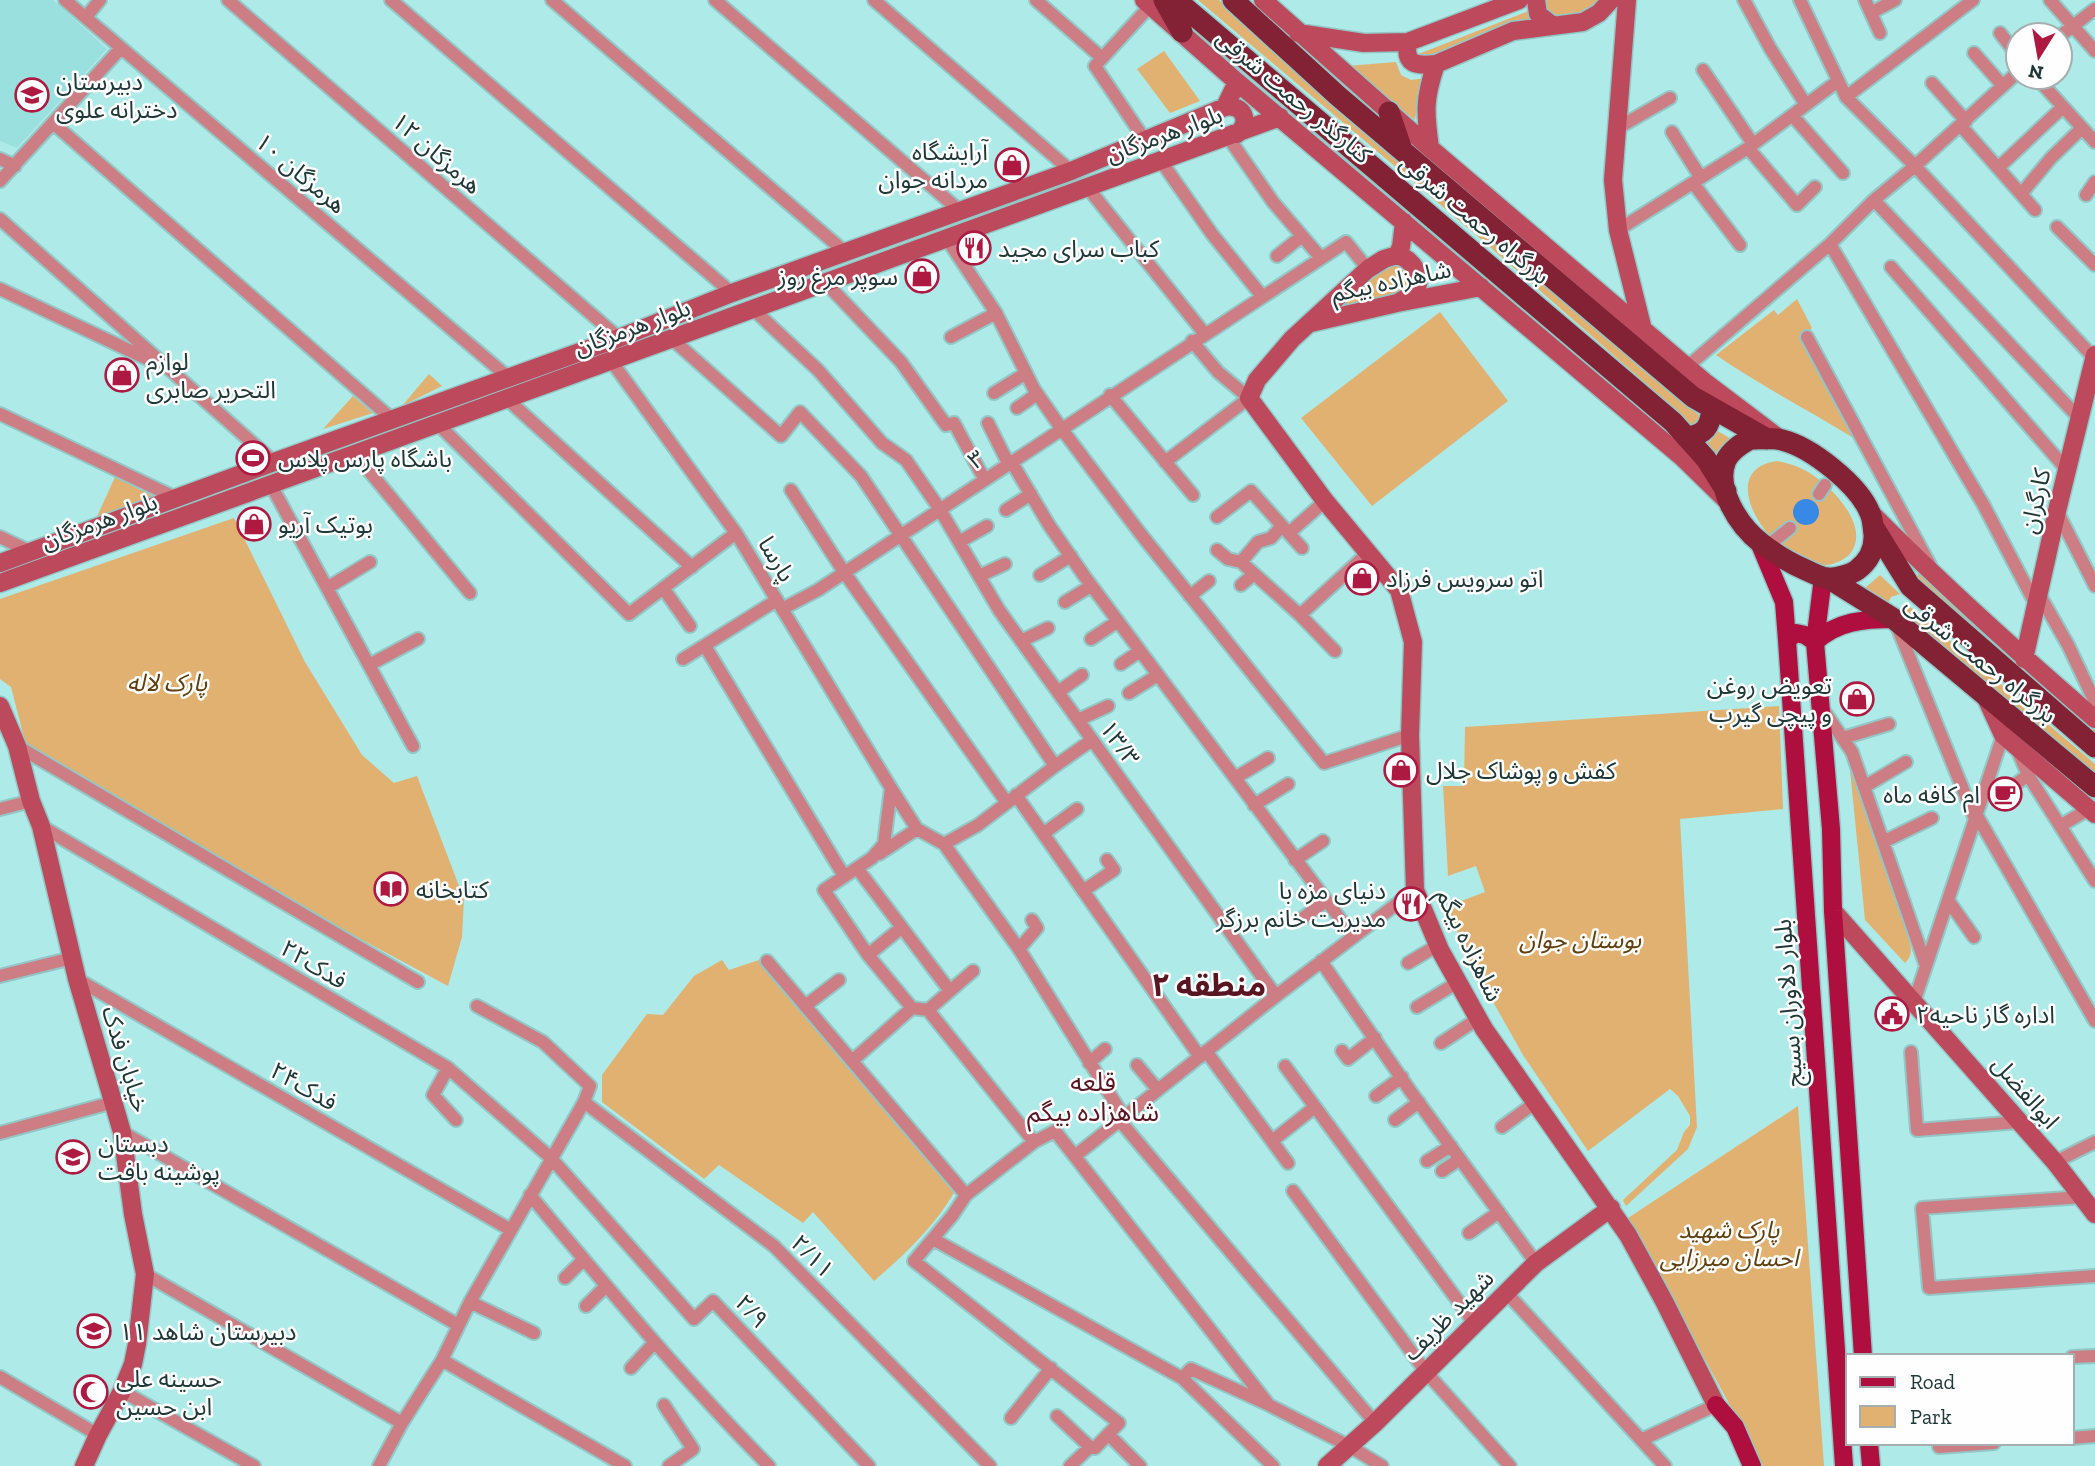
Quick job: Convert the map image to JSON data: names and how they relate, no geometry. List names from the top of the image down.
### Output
{
  "streets": {
    "highway": ["بزرگراه رحمت شرقی"],
    "main road": ["بلوار دلاوران بسیج"],
    "street": [
      "کنارگذر رحمت شرقی",
      "بلوار هرمزگان",
      "هرمزگان ۱۲",
      "هرمزگان ۱۰",
      "شاهزاده بیگم",
      "۳",
      "کارگران",
      "پارسا",
      "۱۳/۳",
      "فدک۲۲",
      "خیابان فدک",
      "فدک۲۴",
      "ابوالفضل",
      "۲/۱۱",
      "۲/۹",
      "شهید ظریف"
    ]
  },
  "crossings": [
    ["کنارگذر رحمت شرقی", "بلوار هرمزگان"],
    ["کنارگذر رحمت شرقی", "بزرگراه رحمت شرقی"],
    ["کنارگذر رحمت شرقی", "شاهزاده بیگم"],
    ["کنارگذر رحمت شرقی", "بلوار دلاوران بسیج"],
    ["بلوار هرمزگان", "هرمزگان ۱۲"],
    ["بلوار هرمزگان", "هرمزگان ۱۰"],
    ["بلوار هرمزگان", "پارسا"],
    ["بلوار هرمزگان", "۱۳/۳"],
    ["بزرگراه رحمت شرقی", "بلوار دلاوران بسیج"],
    ["شاهزاده بیگم", "۳"],
    ["شاهزاده بیگم", "شهید ظریف"],
    ["۳", "پارسا"],
    ["۳", "۱۳/۳"],
    ["فدک۲۲", "خیابان فدک"],
    ["فدک۲۲", "۲/۹"],
    ["بلوار دلاوران بسیج", "ابوالفضل"],
    ["خیابان فدک", "فدک۲۴"]
  ],
  "districts": ["منطقه ۲", "قلعه شاهزاده بیگم"],
  "parks": ["پارک لاله", "بوستان جوان", "پارک شهید احسان میرزایی"],
  "places": {
    "school or university": ["دبیرستان دخترانه علوی", "دبستان پوشینه بافت", "دبیرستان شاهد ۱۱"],
    "shop": [
      "آرایشگاه مردانه جوان",
      "سوپر مرغ روز",
      "لوازم التحریر صابری",
      "بوتیک آریو",
      "اتو سرویس فرزاد",
      "تعویض روغن و پیچی گیرب",
      "کفش و پوشاک جلال"
    ],
    "restaurant": ["کباب سرای مجید", "دنیای مزه با مدیریت خانم برزگر"],
    "sports": ["باشگاه پارس پلاس"],
    "cafe": ["ام کافه ماه"],
    "library": ["کتابخانه"],
    "public building": ["اداره گاز ناحیه۲"],
    "mosque": ["حسینه علی ابن حسین"]
  },
  "legend": ["Road", "Park"],
  "north": "bottom"
}
